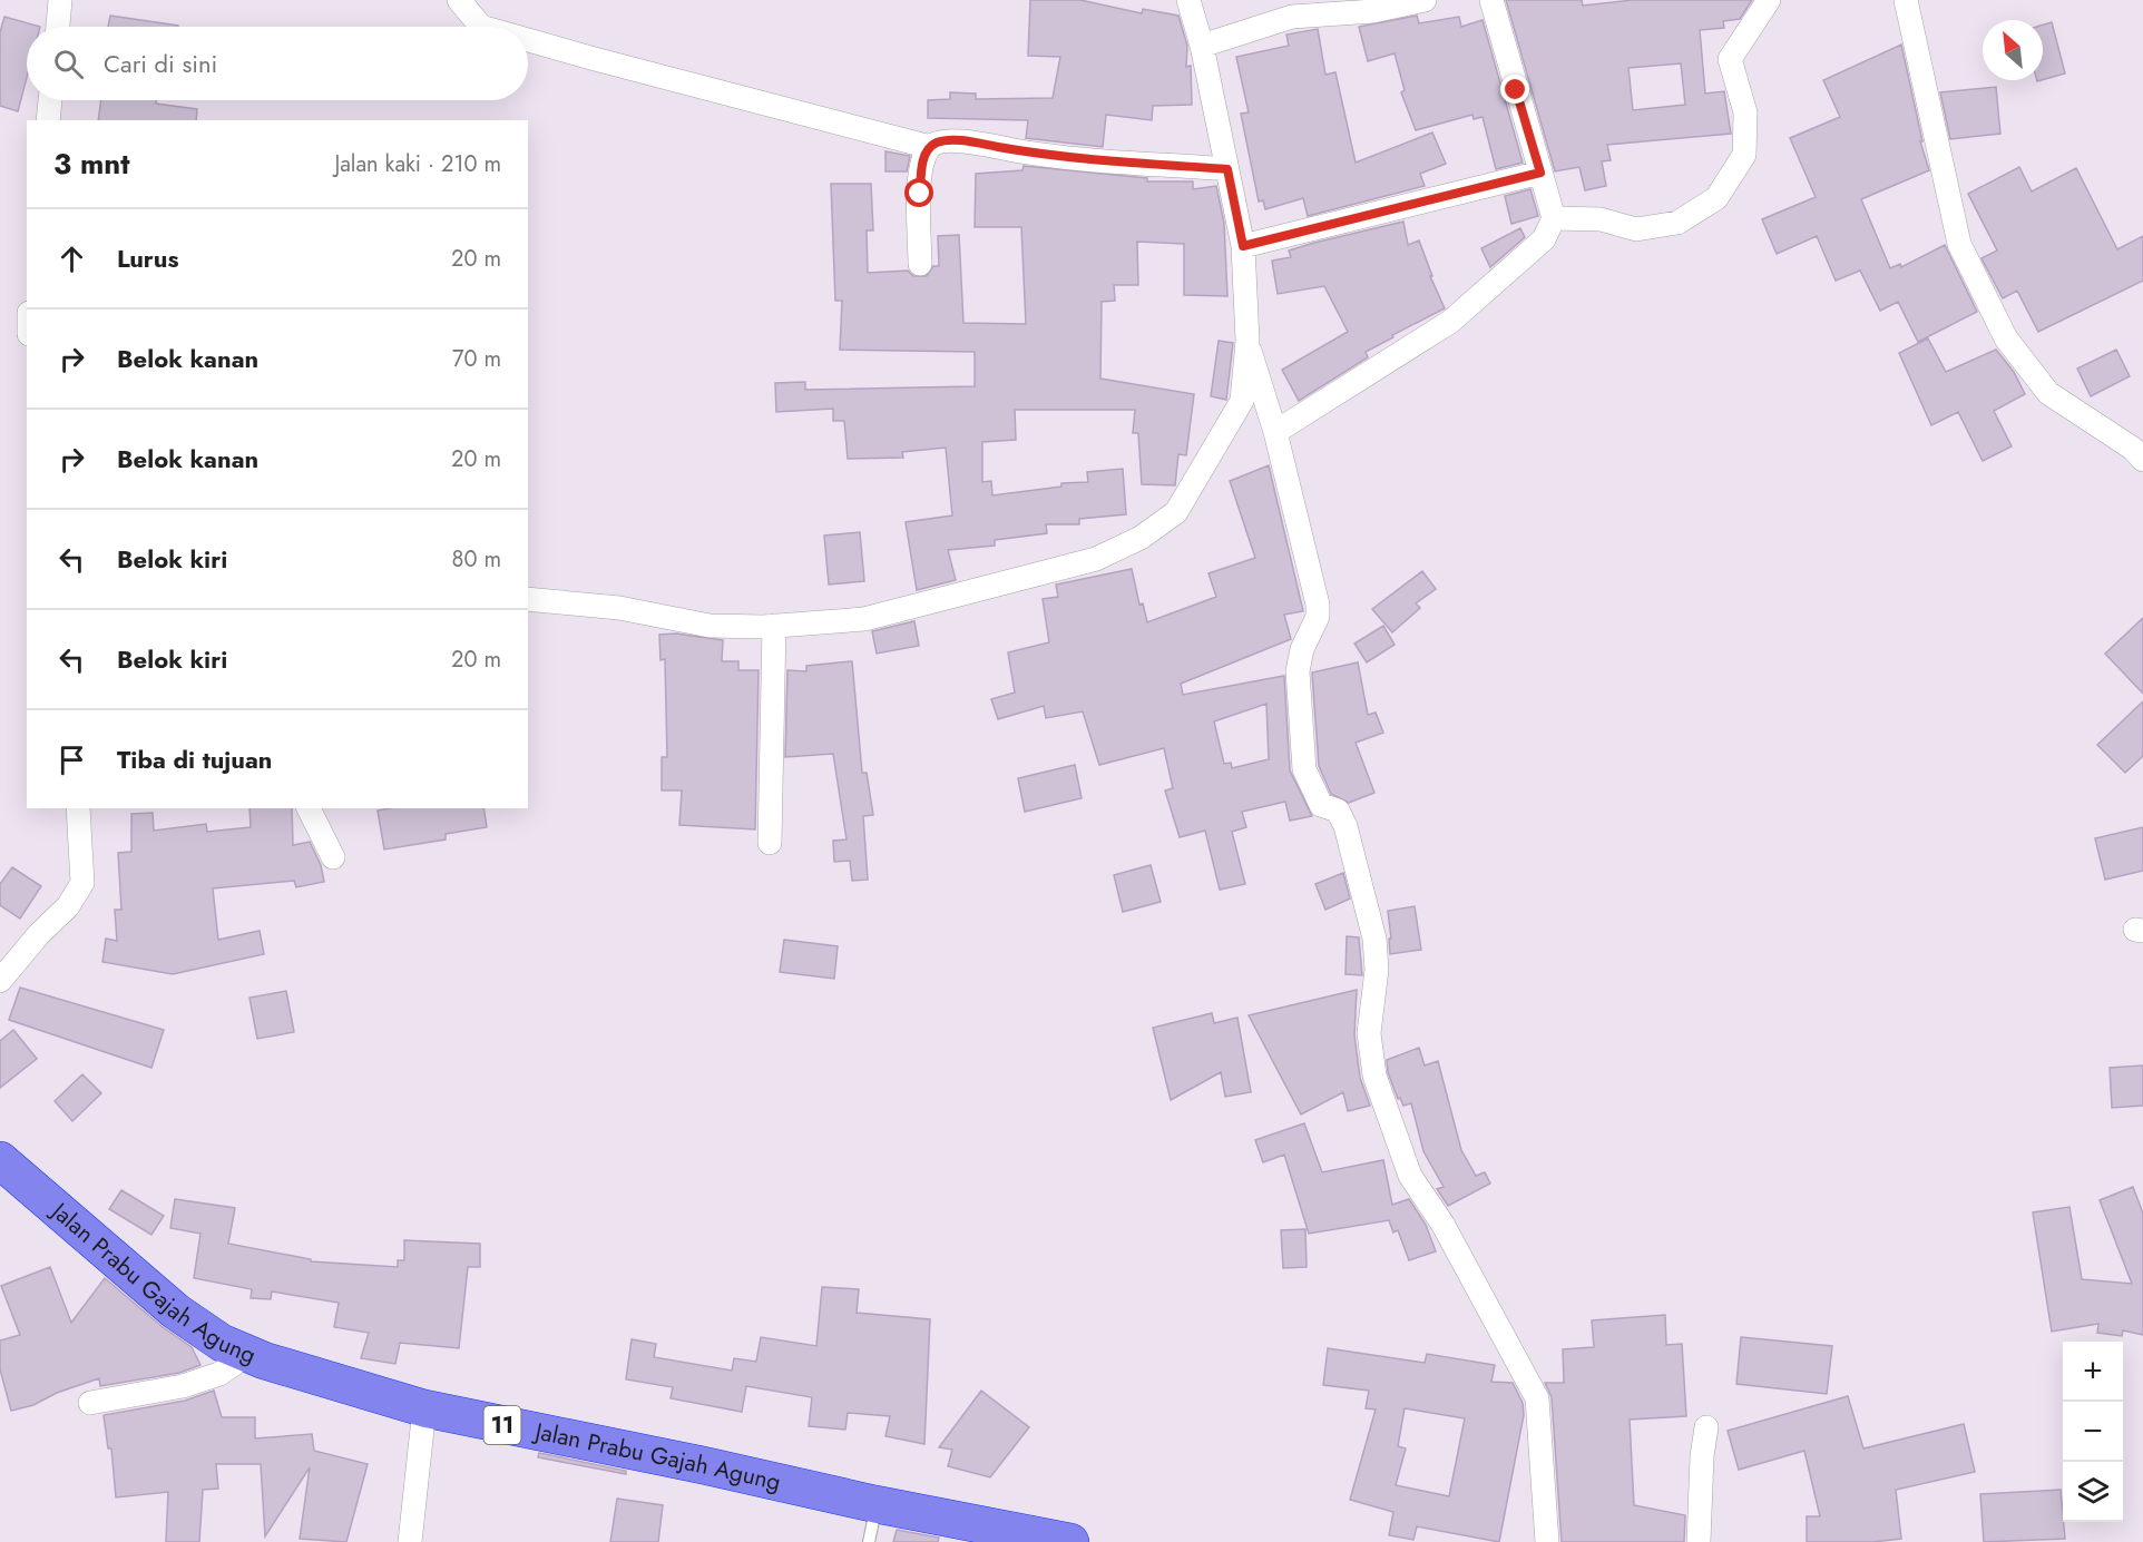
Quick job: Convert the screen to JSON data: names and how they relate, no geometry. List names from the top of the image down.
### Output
{
  "streets": {
    "highway": ["Jalan Prabu Gajah Agung", "11"]
  },
  "north": "top left",
  "page": {
    "search": "Cari di sini",
    "heading": ["3 mnt", "Jalan kaki · 210 m"],
    "list": [
      ["Lurus", "20 m"],
      ["Belok kanan", "70 m"],
      ["Belok kanan", "20 m"],
      ["Belok kiri", "80 m"],
      ["Belok kiri", "20 m"],
      "Tiba di tujuan"
    ],
    "map_buttons": ["+", "−"]
  }
}
